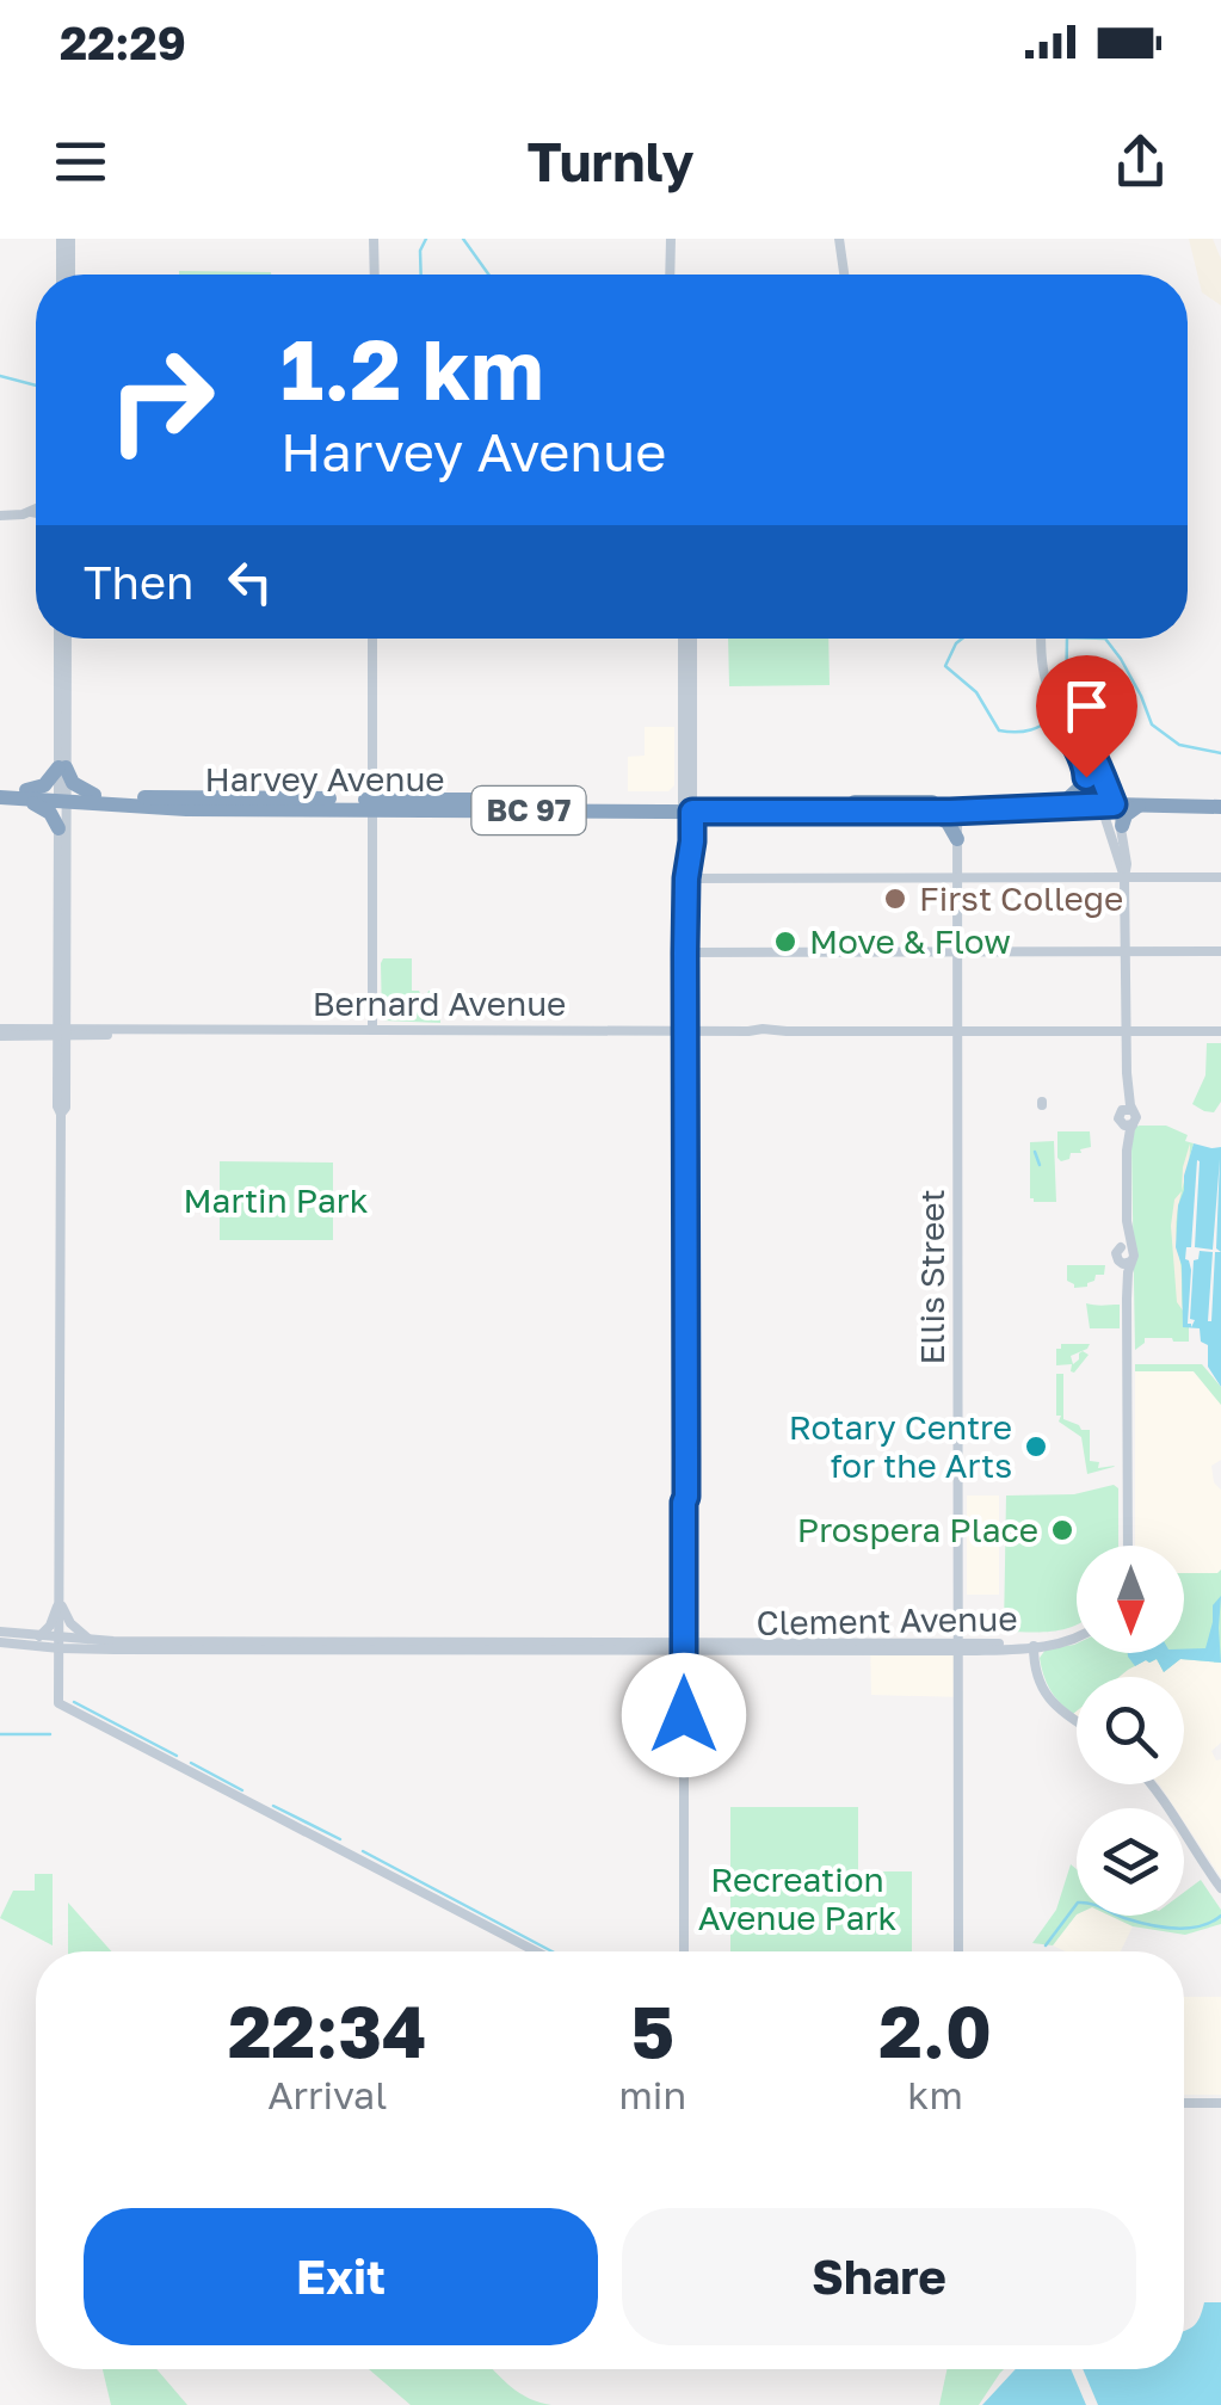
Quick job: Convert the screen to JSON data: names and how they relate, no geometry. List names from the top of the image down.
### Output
{
  "streets": {
    "highway": ["Harvey Avenue", "BC 97"],
    "main road": ["Bernard Avenue", "Ellis Street", "Clement Avenue"]
  },
  "crossings": [
    ["Harvey Avenue", "Ellis Street"],
    ["Bernard Avenue", "Ellis Street"],
    ["Ellis Street", "Clement Avenue"]
  ],
  "parks": ["Martin Park", "Recreation Avenue Park"],
  "places": [
    "First College",
    "Move & Flow",
    "Rotary Centre for the Arts",
    "Prospera Place"
  ],
  "north": "bottom",
  "page": {
    "status": "22:29",
    "header": "Turnly",
    "turn": ["1.2 km", "Harvey Avenue"],
    "then": "Then",
    "eta": [
      "22:34",
      "Arrival",
      "5",
      "min",
      "2.0",
      "km"
    ],
    "buttons": ["Exit", "Share"]
  }
}
